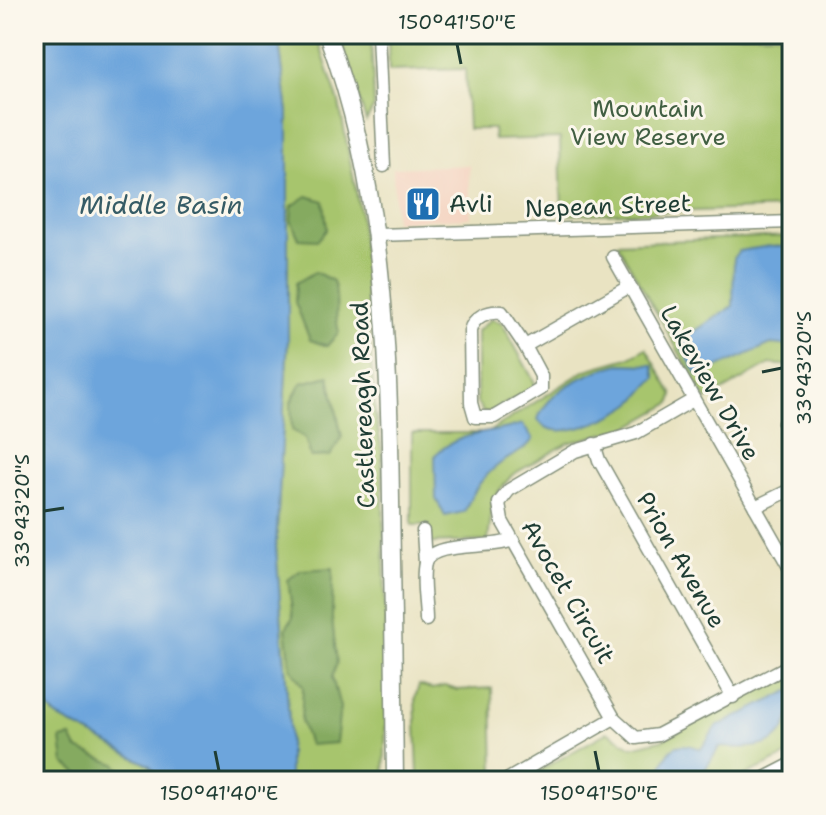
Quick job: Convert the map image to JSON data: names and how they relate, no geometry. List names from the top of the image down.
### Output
{
  "streets": {
    "main road": ["Castlereagh Road"],
    "street": [
      "Nepean Street",
      "Lakeview Drive",
      "Prion Avenue",
      "Avocet Circuit"
    ]
  },
  "crossings": [
    ["Nepean Street", "Castlereagh Road"],
    ["Lakeview Drive", "Avocet Circuit"],
    ["Prion Avenue", "Avocet Circuit"]
  ],
  "water": ["Middle Basin"],
  "parks": ["Mountain View Reserve"],
  "places": {
    "restaurant": ["Avli"]
  },
  "coordinates": ["150°41'50\"E", "33°43'20\"S", "150°41'40\"E"]
}
